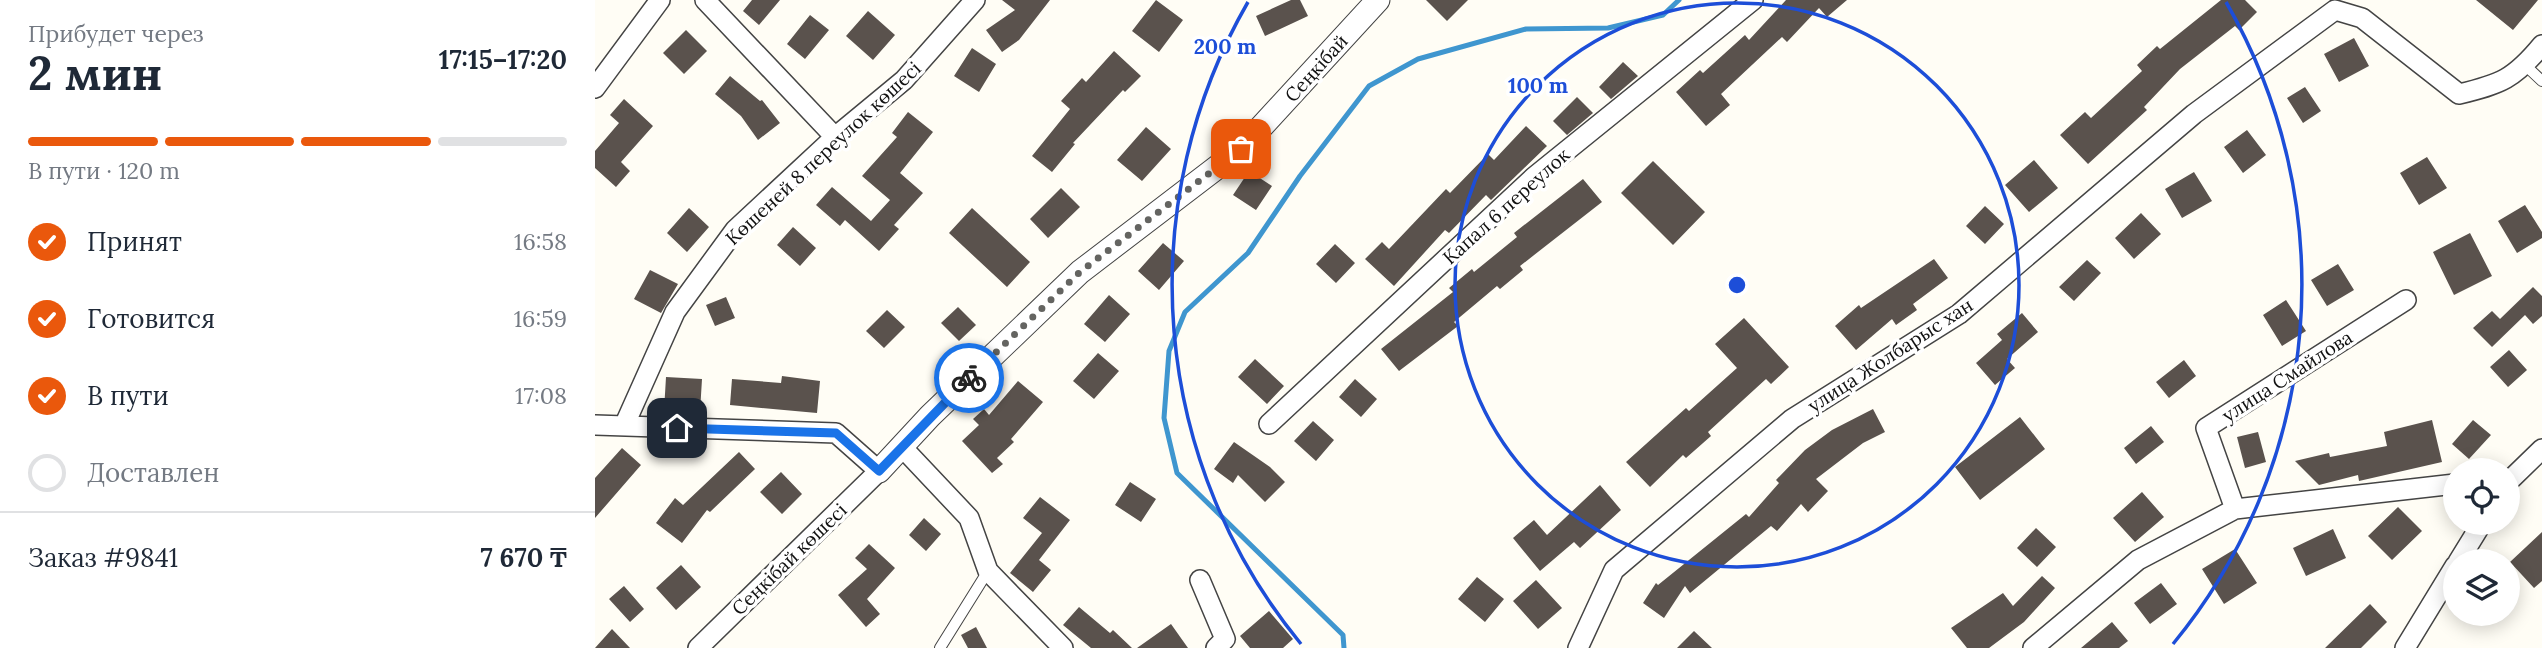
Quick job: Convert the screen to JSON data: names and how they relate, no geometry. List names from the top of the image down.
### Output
{
  "streets": {
    "street": [
      "Сеңкібай",
      "Көшеней 8 переулок көшесі",
      "Капал 6 переулок",
      "улица Жолбарыс хан",
      "улица Смайлова",
      "Сеңкібай көшесі"
    ]
  },
  "crossings": [
    ["Сеңкібай", "Сеңкібай көшесі"]
  ],
  "page": {
    "heading": ["2 мин", "Прибудет через", "17:15–17:20"],
    "panel": ["Заказ #9841", "7 670 ₸"],
    "bar": "В пути · 120 m",
    "list": [
      ["Принят", "16:58"],
      ["Готовится", "16:59"],
      ["В пути", "17:08"],
      "Доставлен"
    ]
  },
  "rings": ["200 m", "100 m"]
}
